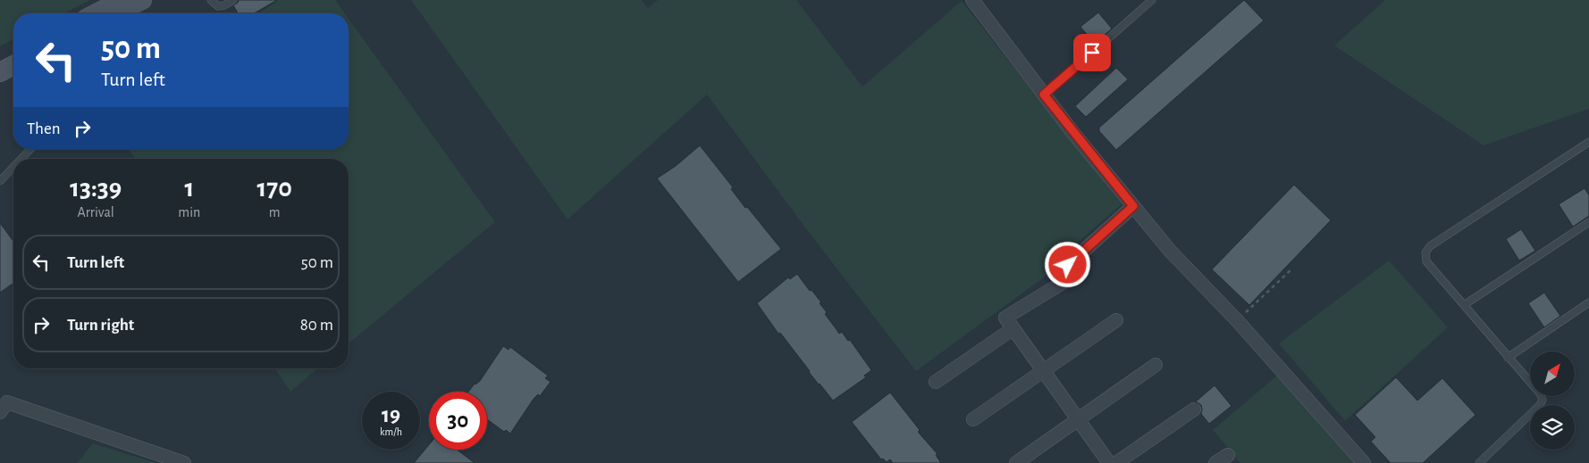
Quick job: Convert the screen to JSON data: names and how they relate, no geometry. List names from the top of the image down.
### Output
{
  "north": "top right",
  "page": {
    "turn": ["50 m", "Turn left"],
    "then": "Then",
    "eta": [
      "13:39",
      "Arrival",
      "1",
      "min",
      "170",
      "m"
    ],
    "list": [
      {
        "name": "Turn left",
        "value": "50 m"
      },
      {
        "name": "Turn right",
        "value": "80 m"
      }
    ],
    "speed": "19 km/h",
    "limit": "30"
  }
}
